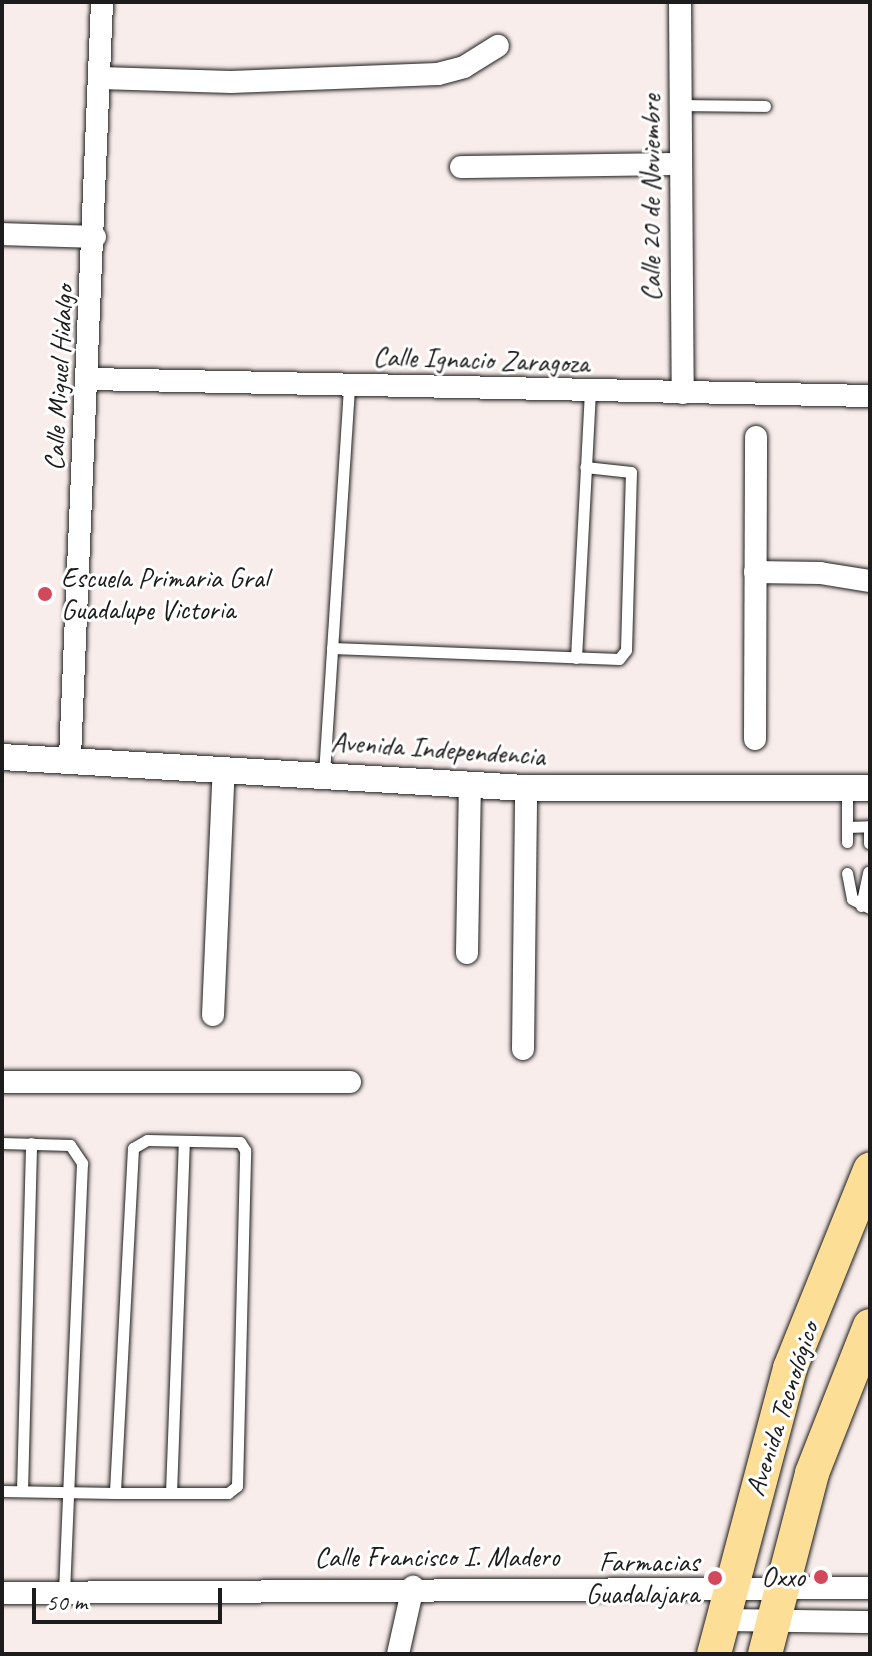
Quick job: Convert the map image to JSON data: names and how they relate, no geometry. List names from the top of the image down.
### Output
{
  "streets": {
    "main road": ["Avenida Tecnológico"],
    "street": [
      "Calle 20 de Noviembre",
      "Calle Ignacio Zaragoza",
      "Calle Miguel Hidalgo",
      "Avenida Independencia",
      "Calle Francisco I. Madero"
    ]
  },
  "crossings": [
    ["Calle 20 de Noviembre", "Calle Ignacio Zaragoza"],
    ["Calle Ignacio Zaragoza", "Calle Miguel Hidalgo"],
    ["Calle Miguel Hidalgo", "Avenida Independencia"],
    ["Avenida Tecnológico", "Calle Francisco I. Madero"]
  ],
  "places": ["Escuela Primaria Gral Guadalupe Victoria", "Oxxo", "Farmacias Guadalajara"],
  "scale_bar": "50 m"
}
